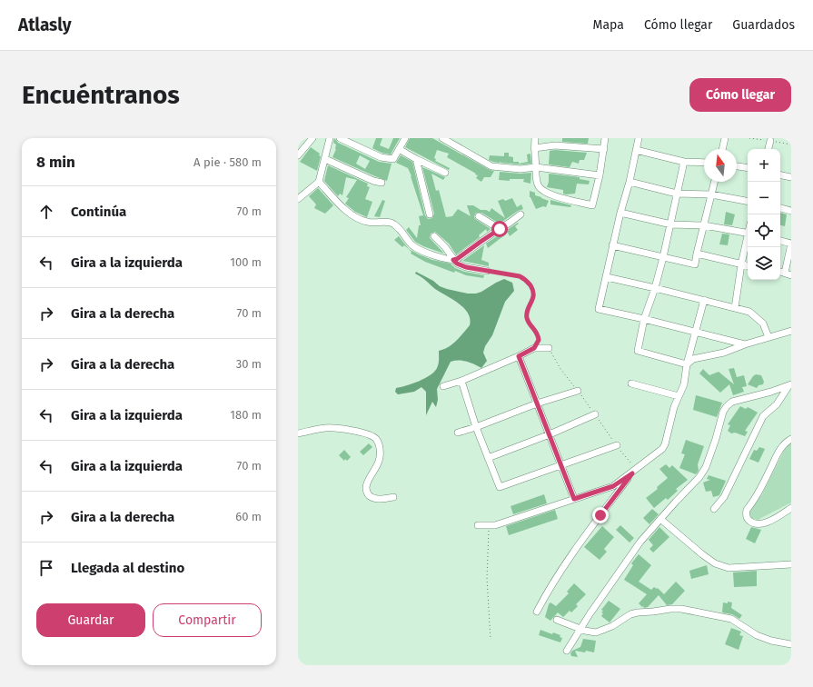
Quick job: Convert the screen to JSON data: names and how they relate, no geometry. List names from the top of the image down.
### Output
{
  "north": "top",
  "page": {
    "header": "Atlasly",
    "nav": ["Mapa", "Cómo llegar", "Guardados"],
    "buttons": [
      "Cómo llegar",
      ["Guardar", "Compartir"]
    ],
    "title": "Encuéntranos",
    "heading": ["8 min", "A pie · 580 m"],
    "map_buttons": ["+", "−"],
    "list": [
      ["Continúa", "70 m"],
      ["Gira a la izquierda", "100 m"],
      ["Gira a la derecha", "70 m"],
      ["Gira a la derecha", "30 m"],
      ["Gira a la izquierda", "180 m"],
      ["Gira a la izquierda", "70 m"],
      ["Gira a la derecha", "60 m"],
      "Llegada al destino"
    ]
  }
}
